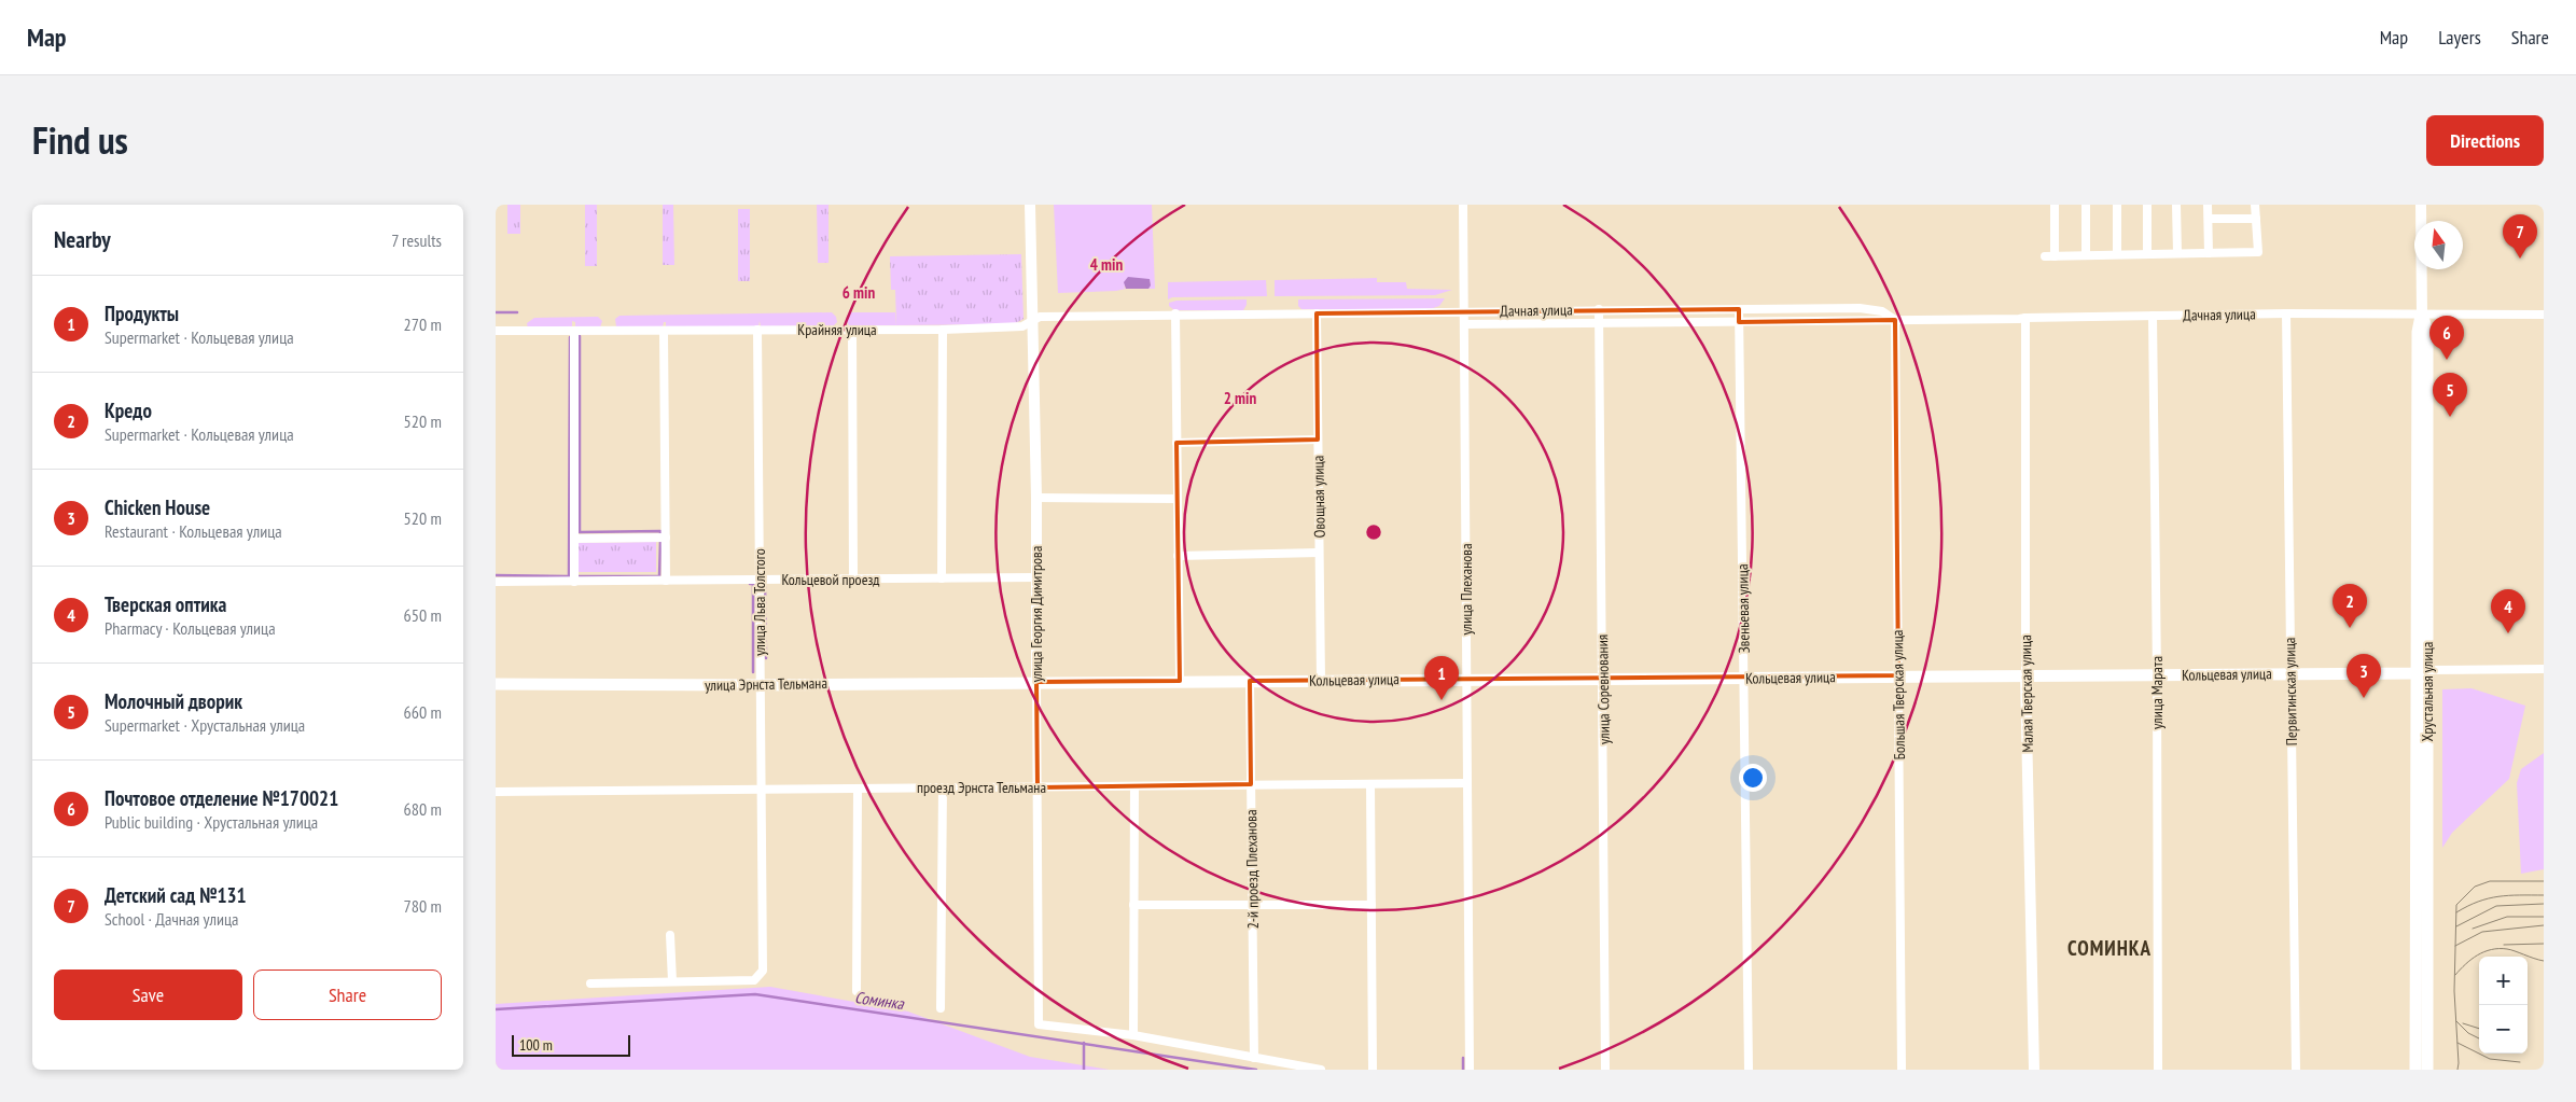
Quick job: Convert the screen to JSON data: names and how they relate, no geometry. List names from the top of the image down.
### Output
{
  "streets": {
    "main road": ["Кольцевая улица", "улица Эрнста Тельмана", "Хрустальная улица"],
    "street": [
      "Дачная улица",
      "Крайняя улица",
      "Овощная улица",
      "Кольцевой проезд",
      "улица Плеханова",
      "улица Льва Толстого",
      "Звеньевая улица",
      "улица Георгия Димитрова",
      "улица Соревнования",
      "Первитинская улица",
      "улица Марата",
      "Малая Тверская улица",
      "Большая Тверская улица",
      "проезд Эрнста Тельмана",
      "2-й проезд Плеханова"
    ]
  },
  "crossings": [
    ["Дачная улица", "Крайняя улица"],
    ["Дачная улица", "Овощная улица"],
    ["Дачная улица", "улица Плеханова"],
    ["Дачная улица", "Звеньевая улица"],
    ["Дачная улица", "улица Соревнования"],
    ["Дачная улица", "Первитинская улица"],
    ["Дачная улица", "Хрустальная улица"],
    ["Дачная улица", "улица Марата"],
    ["Дачная улица", "Малая Тверская улица"],
    ["Дачная улица", "Большая Тверская улица"],
    ["Крайняя улица", "улица Льва Толстого"],
    ["Крайняя улица", "улица Георгия Димитрова"],
    ["Овощная улица", "Кольцевая улица"],
    ["Кольцевой проезд", "улица Льва Толстого"],
    ["Кольцевой проезд", "улица Георгия Димитрова"],
    ["улица Плеханова", "Кольцевая улица"],
    ["улица Плеханова", "проезд Эрнста Тельмана"],
    ["улица Льва Толстого", "улица Эрнста Тельмана"],
    ["улица Льва Толстого", "проезд Эрнста Тельмана"],
    ["Звеньевая улица", "Кольцевая улица"],
    ["улица Георгия Димитрова", "Кольцевая улица"],
    ["улица Георгия Димитрова", "улица Эрнста Тельмана"],
    ["улица Георгия Димитрова", "проезд Эрнста Тельмана"],
    ["Кольцевая улица", "улица Эрнста Тельмана"],
    ["Кольцевая улица", "улица Соревнования"],
    ["Кольцевая улица", "Первитинская улица"],
    ["Кольцевая улица", "Хрустальная улица"],
    ["Кольцевая улица", "улица Марата"],
    ["Кольцевая улица", "Малая Тверская улица"],
    ["Кольцевая улица", "Большая Тверская улица"],
    ["Кольцевая улица", "2-й проезд Плеханова"],
    ["проезд Эрнста Тельмана", "2-й проезд Плеханова"]
  ],
  "districts": ["СОМИНКА"],
  "water": ["Соминка"],
  "scale_bar": "100 m",
  "north": "top",
  "page": {
    "header": "Map",
    "nav": ["Map", "Layers", "Share"],
    "title": "Find us",
    "buttons": [
      "Directions",
      ["Save", "Share"]
    ],
    "heading": ["Nearby", "7 results"],
    "pins": [
      "7",
      "6",
      "5",
      "2",
      "4",
      "3",
      "1"
    ],
    "list": [
      {
        "mark": "1",
        "name": "Продукты",
        "note": "Supermarket · Кольцевая улица",
        "value": "270 m"
      },
      {
        "mark": "2",
        "name": "Кредо",
        "note": "Supermarket · Кольцевая улица",
        "value": "520 m"
      },
      {
        "mark": "3",
        "name": "Chicken House",
        "note": "Restaurant · Кольцевая улица",
        "value": "520 m"
      },
      {
        "mark": "4",
        "name": "Тверская оптика",
        "note": "Pharmacy · Кольцевая улица",
        "value": "650 m"
      },
      {
        "mark": "5",
        "name": "Молочный дворик",
        "note": "Supermarket · Хрустальная улица",
        "value": "660 m"
      },
      {
        "mark": "6",
        "name": "Почтовое отделение №170021",
        "note": "Public building · Хрустальная улица",
        "value": "680 m"
      },
      {
        "mark": "7",
        "name": "Детский сад №131",
        "note": "School · Дачная улица",
        "value": "780 m"
      }
    ],
    "map_buttons": ["+", "−"],
    "scale": "100 m"
  },
  "rings": ["4 min", "6 min", "2 min"]
}
